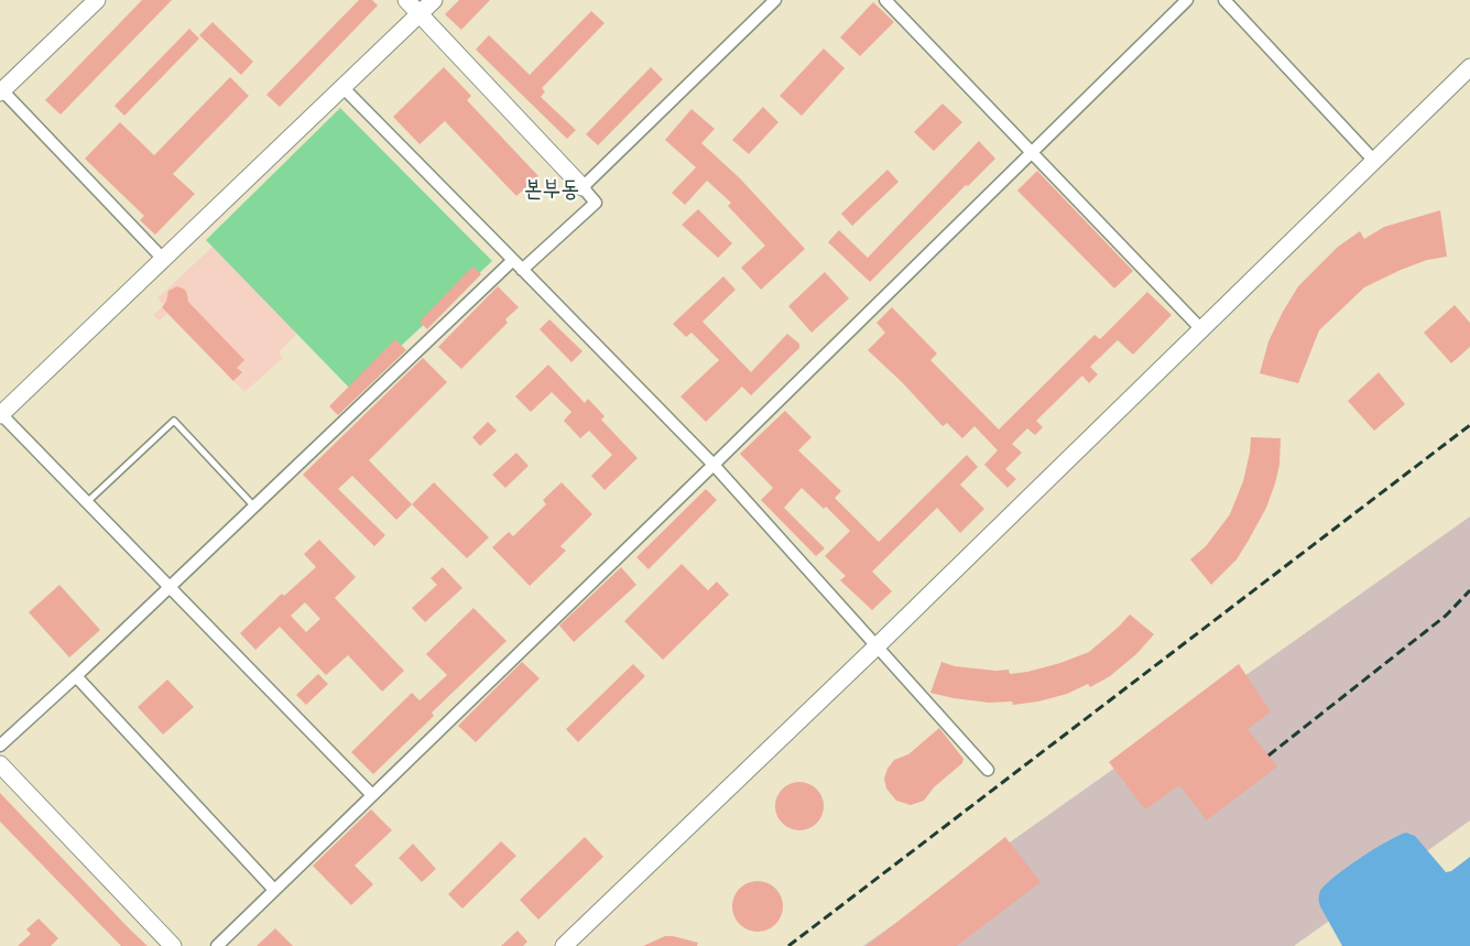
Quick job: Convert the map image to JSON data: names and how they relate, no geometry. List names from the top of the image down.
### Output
{
  "districts": ["본부동"]
}
